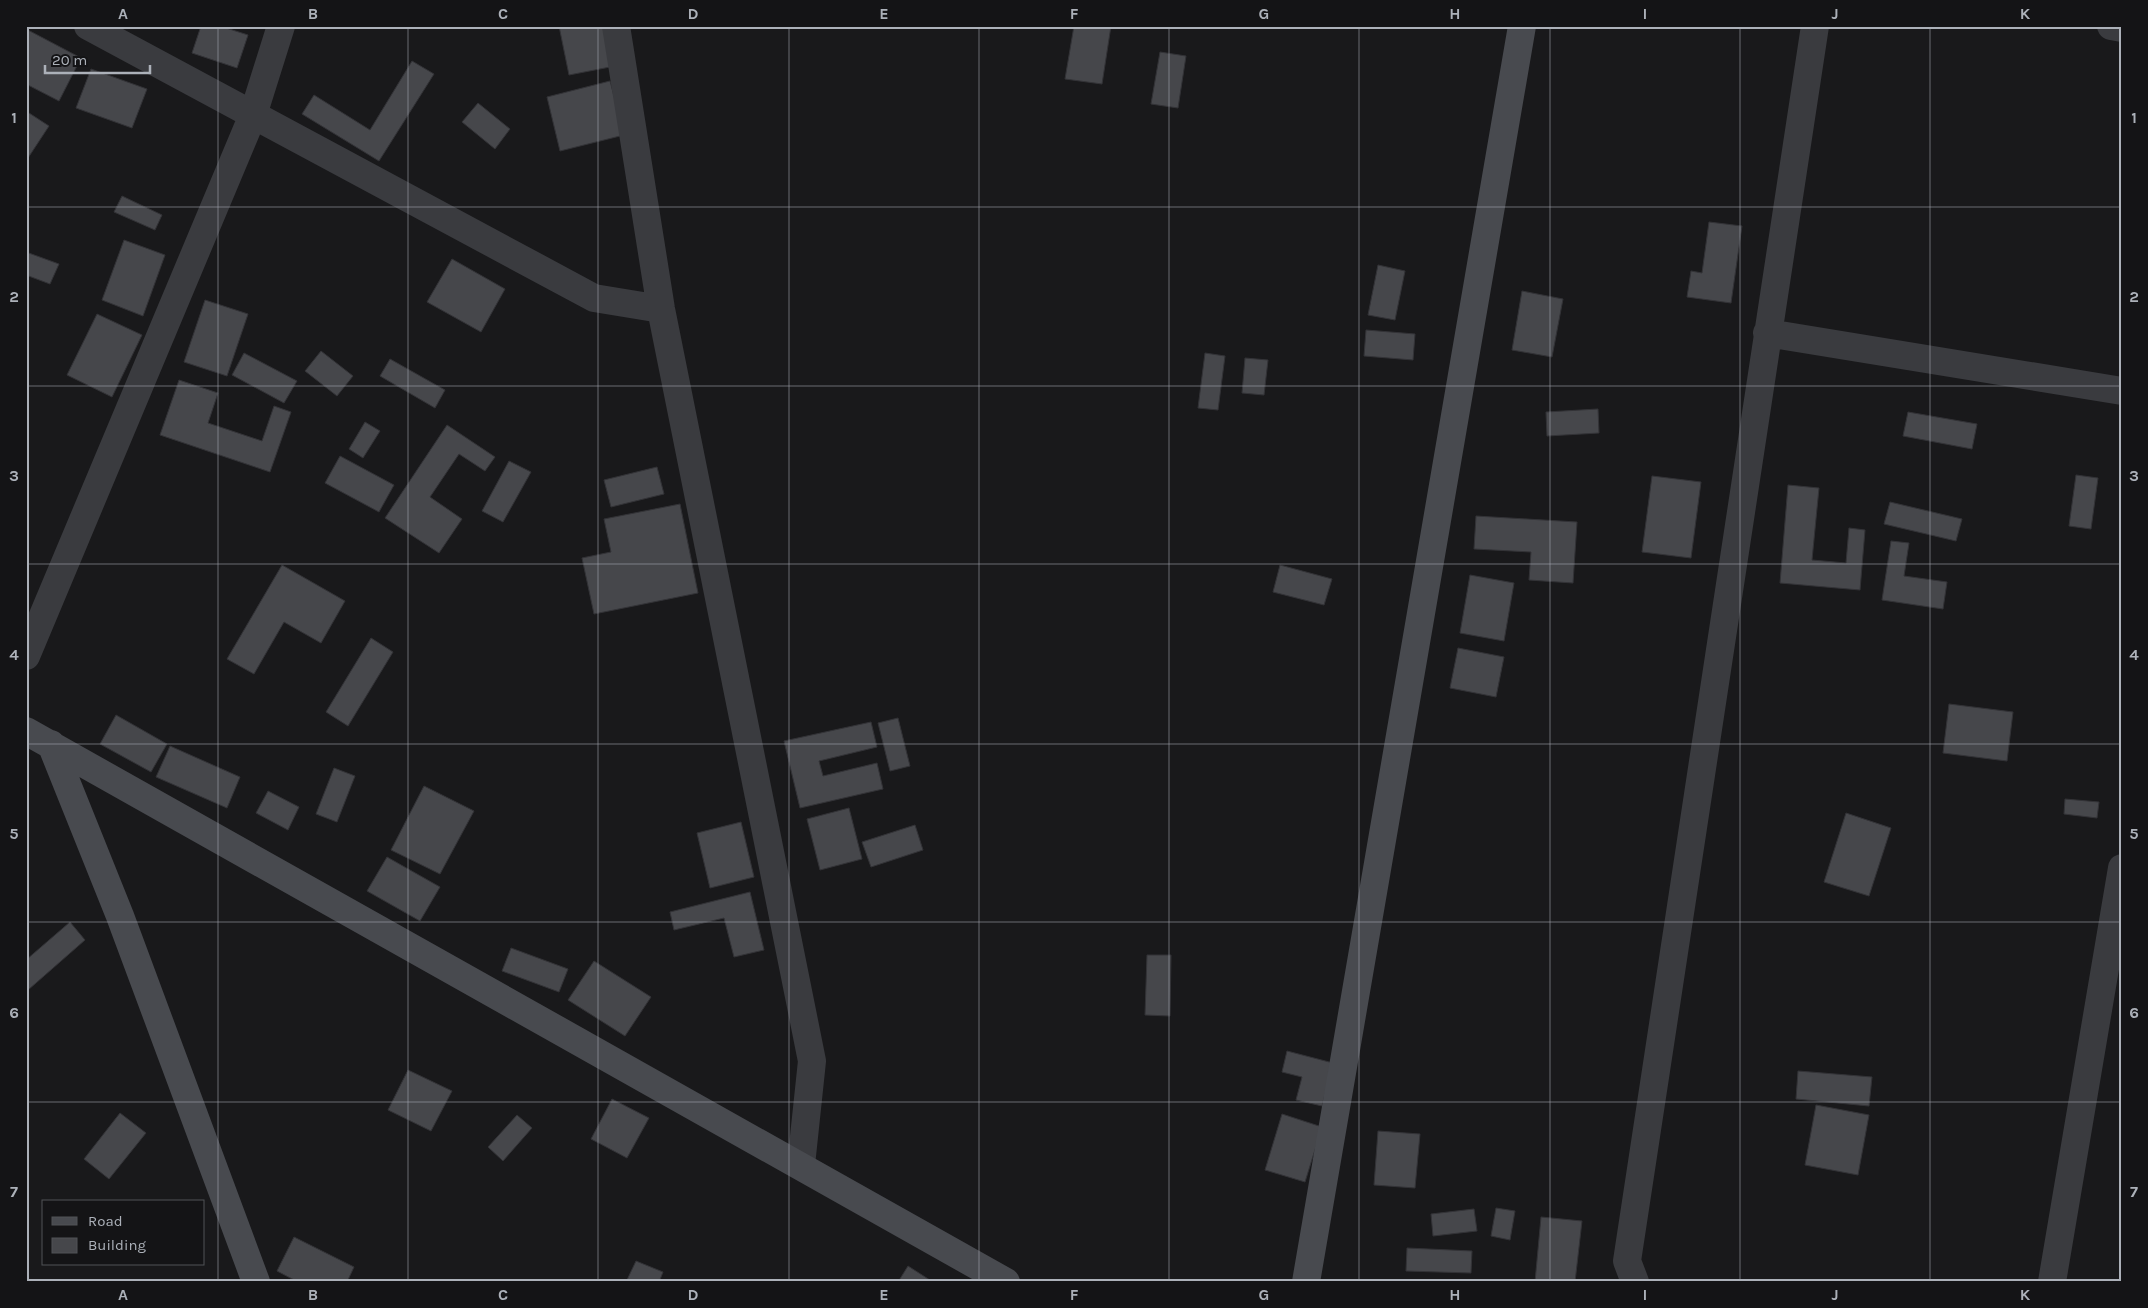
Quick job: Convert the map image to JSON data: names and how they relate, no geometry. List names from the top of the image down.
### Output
{
  "legend": ["Road", "Building"],
  "scale_bar": "20 m",
  "grid": {
    "columns": [
      "A",
      "B",
      "C",
      "D",
      "E",
      "F",
      "G",
      "H",
      "I",
      "J",
      "K"
    ],
    "rows": [
      "1",
      "2",
      "3",
      "4",
      "5",
      "6",
      "7"
    ]
  }
}
